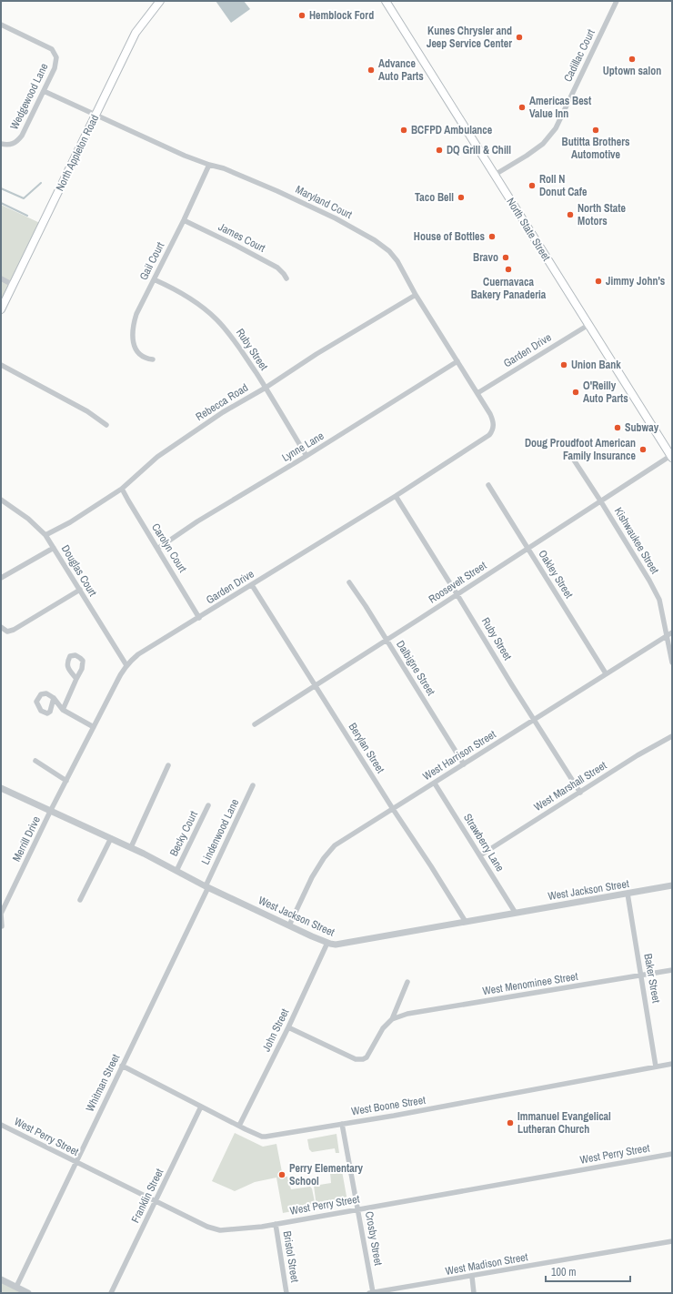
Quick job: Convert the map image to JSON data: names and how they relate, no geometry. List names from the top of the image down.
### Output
{
  "streets": {
    "main road": ["North Appleton Road", "North State Street"],
    "street": [
      "Cadillac Court",
      "Wedgewood Lane",
      "Maryland Court",
      "James Court",
      "Gail Court",
      "Ruby Street",
      "Garden Drive",
      "Rebecca Road",
      "Lynne Lane",
      "Kishwaukee Street",
      "Carolyn Court",
      "Douglas Court",
      "Oakley Street",
      "Roosevelt Street",
      "Dalbigne Street",
      "Berylan Street",
      "West Harrison Street",
      "West Marshall Street",
      "Lindenwood Lane",
      "Becky Court",
      "Merrill Drive",
      "Strawberry Lane",
      "West Jackson Street",
      "Baker Street",
      "West Menominee Street",
      "John Street",
      "Whitman Street",
      "West Boone Street",
      "West Perry Street",
      "Franklin Street",
      "Crosby Street",
      "Bristol Street",
      "West Madison Street"
    ]
  },
  "crossings": [
    ["Cadillac Court", "North State Street"],
    ["Wedgewood Lane", "Maryland Court"],
    ["North Appleton Road", "Maryland Court"],
    ["Maryland Court", "Gail Court"],
    ["Maryland Court", "Garden Drive"],
    ["Maryland Court", "Rebecca Road"],
    ["Maryland Court", "Lynne Lane"],
    ["North State Street", "Garden Drive"],
    ["North State Street", "Roosevelt Street"],
    ["James Court", "Gail Court"],
    ["Gail Court", "Ruby Street"],
    ["Ruby Street", "Garden Drive"],
    ["Ruby Street", "Rebecca Road"],
    ["Ruby Street", "Lynne Lane"],
    ["Ruby Street", "Roosevelt Street"],
    ["Ruby Street", "West Harrison Street"],
    ["Ruby Street", "West Marshall Street"],
    ["Garden Drive", "Carolyn Court"],
    ["Garden Drive", "Douglas Court"],
    ["Garden Drive", "Berylan Street"],
    ["Garden Drive", "Merrill Drive"],
    ["Garden Drive", "West Jackson Street"],
    ["Rebecca Road", "Carolyn Court"],
    ["Rebecca Road", "Douglas Court"],
    ["Lynne Lane", "Carolyn Court"],
    ["Kishwaukee Street", "Roosevelt Street"],
    ["Kishwaukee Street", "West Harrison Street"],
    ["Oakley Street", "Roosevelt Street"],
    ["Oakley Street", "West Harrison Street"],
    ["Roosevelt Street", "Dalbigne Street"],
    ["Roosevelt Street", "Berylan Street"],
    ["Dalbigne Street", "West Harrison Street"],
    ["Berylan Street", "West Harrison Street"],
    ["Berylan Street", "West Jackson Street"],
    ["West Harrison Street", "Strawberry Lane"],
    ["West Harrison Street", "West Jackson Street"],
    ["West Marshall Street", "Strawberry Lane"],
    ["Lindenwood Lane", "West Jackson Street"],
    ["Lindenwood Lane", "Whitman Street"],
    ["Becky Court", "West Jackson Street"],
    ["Merrill Drive", "West Jackson Street"],
    ["Strawberry Lane", "West Jackson Street"],
    ["West Jackson Street", "Baker Street"],
    ["West Jackson Street", "John Street"],
    ["West Jackson Street", "Whitman Street"],
    ["Baker Street", "West Menominee Street"],
    ["Baker Street", "West Boone Street"],
    ["John Street", "West Boone Street"],
    ["Whitman Street", "West Boone Street"],
    ["Whitman Street", "West Perry Street"],
    ["West Boone Street", "Franklin Street"],
    ["West Boone Street", "Crosby Street"],
    ["West Perry Street", "Franklin Street"],
    ["West Perry Street", "Crosby Street"],
    ["West Perry Street", "Bristol Street"],
    ["Crosby Street", "West Madison Street"]
  ],
  "places": [
    "Hemblock Ford",
    "Kunes Chrysler and Jeep Service Center",
    "Uptown salon",
    "Advance Auto Parts",
    "Americas Best Value Inn",
    "BCFPD Ambulance",
    "Butitta Brothers Automotive",
    "DQ Grill & Chill",
    "Roll N Donut Cafe",
    "Taco Bell",
    "North State Motors",
    "House of Bottles",
    "Bravo",
    "Cuernavaca Bakery Panaderia",
    "Jimmy John's",
    "Union Bank",
    "O'Reilly Auto Parts",
    "Subway",
    "Doug Proudfoot American Family Insurance",
    "Immanuel Evangelical Lutheran Church",
    "Perry Elementary School"
  ],
  "scale_bar": "100 m"
}
